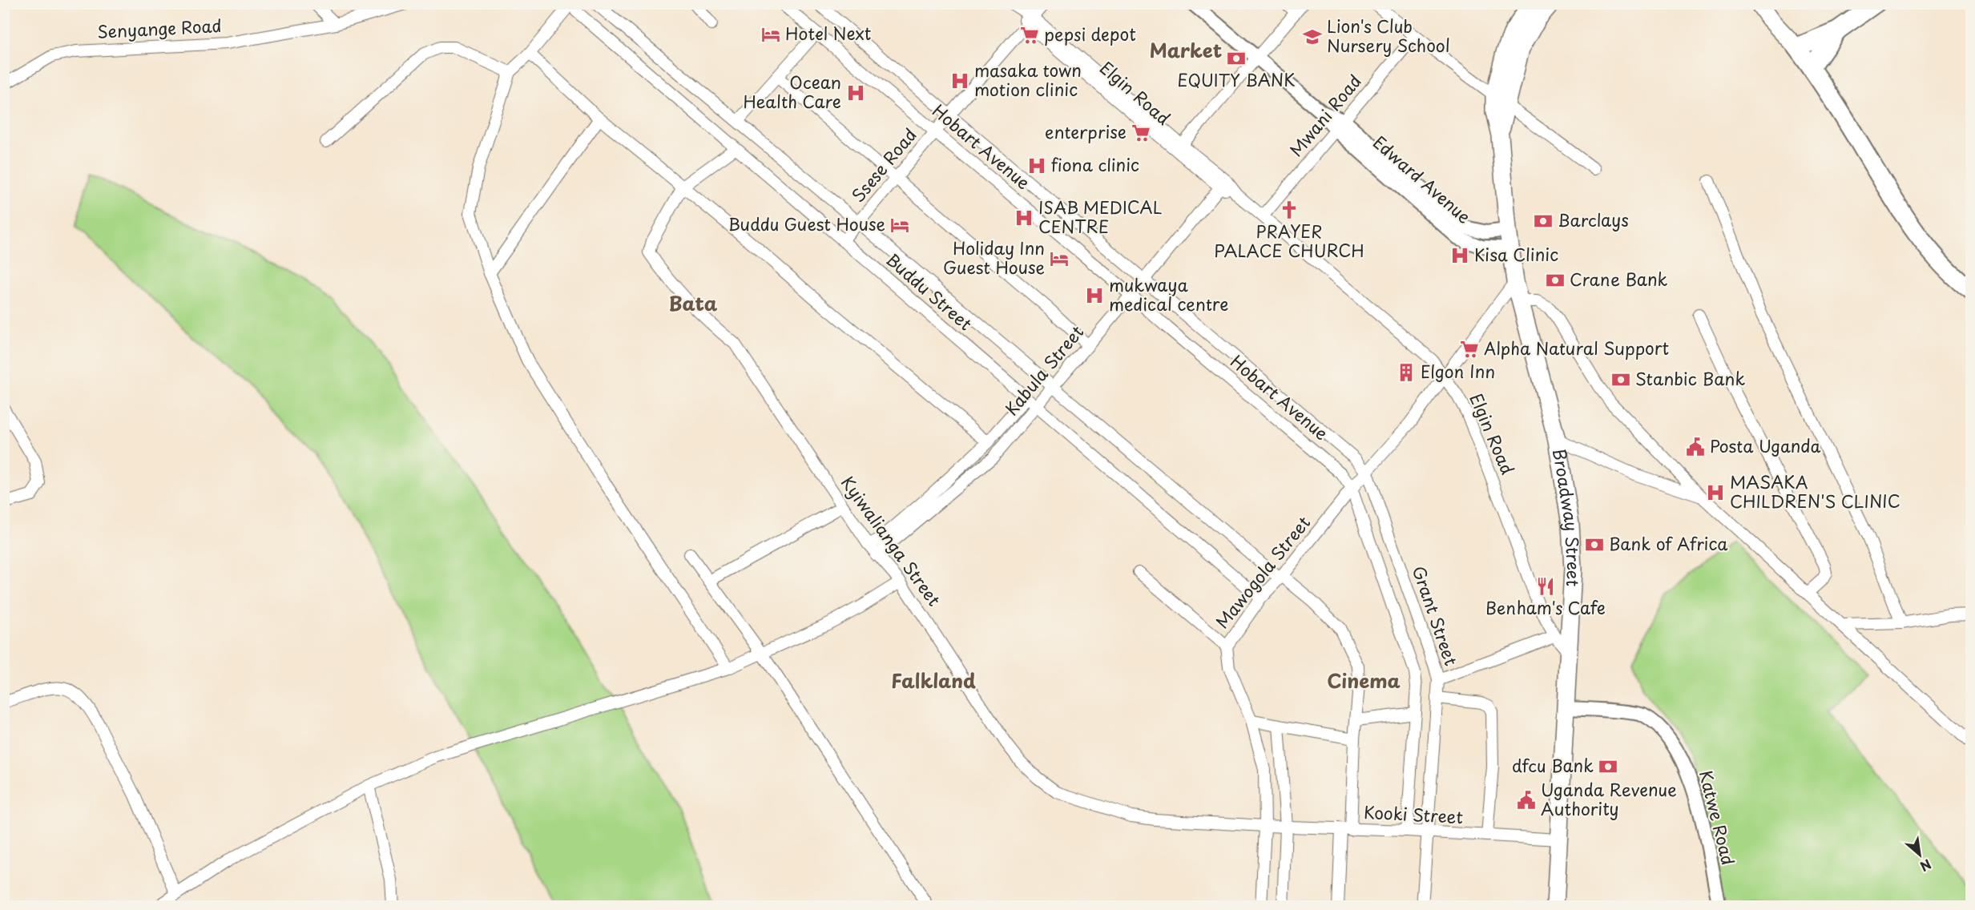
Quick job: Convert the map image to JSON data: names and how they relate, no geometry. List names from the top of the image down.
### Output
{
  "streets": {
    "main road": ["Broadway Street"],
    "street": [
      "Senyange Road",
      "Elgin Road",
      "Mwani Road",
      "Hobart Avenue",
      "Ssese Road",
      "Edward Avenue",
      "Buddu Street",
      "Kabula Street",
      "Kyiwalianga Street",
      "Mawogola Street",
      "Grant Street",
      "Kooki Street",
      "Katwe Road"
    ]
  },
  "crossings": [
    ["Elgin Road", "Mwani Road"],
    ["Elgin Road", "Ssese Road"],
    ["Elgin Road", "Kabula Street"],
    ["Elgin Road", "Broadway Street"],
    ["Elgin Road", "Mawogola Street"],
    ["Mwani Road", "Edward Avenue"],
    ["Hobart Avenue", "Ssese Road"],
    ["Hobart Avenue", "Kabula Street"],
    ["Hobart Avenue", "Mawogola Street"],
    ["Hobart Avenue", "Grant Street"],
    ["Ssese Road", "Buddu Street"],
    ["Edward Avenue", "Broadway Street"],
    ["Buddu Street", "Kabula Street"],
    ["Buddu Street", "Kyiwalianga Street"],
    ["Buddu Street", "Mawogola Street"],
    ["Kabula Street", "Kyiwalianga Street"],
    ["Broadway Street", "Mawogola Street"],
    ["Broadway Street", "Kooki Street"],
    ["Broadway Street", "Katwe Road"],
    ["Kyiwalianga Street", "Mawogola Street"],
    ["Kyiwalianga Street", "Kooki Street"],
    ["Mawogola Street", "Grant Street"],
    ["Mawogola Street", "Kooki Street"],
    ["Grant Street", "Kooki Street"]
  ],
  "districts": [
    "Market",
    "Bata",
    "Falkland",
    "Cinema"
  ],
  "places": {
    "hotel": ["Hotel Next", "Buddu Guest House", "Holiday Inn Guest House"],
    "supermarket": ["pepsi depot", "enterprise", "Alpha Natural Support"],
    "school or university": ["Lion's Club Nursery School"],
    "bank": [
      "EQUITY BANK",
      "Barclays",
      "Crane Bank",
      "Stanbic Bank",
      "Bank of Africa",
      "dfcu Bank"
    ],
    "hospital": [
      "masaka town motion clinic",
      "Ocean Health Care",
      "fiona clinic",
      "ISAB MEDICAL CENTRE",
      "Kisa Clinic",
      "mukwaya medical centre",
      "MASAKA CHILDREN'S CLINIC"
    ],
    "church": ["PRAYER PALACE CHURCH"],
    "building": ["Elgon Inn"],
    "public building": ["Posta Uganda", "Uganda Revenue Authority"],
    "restaurant": ["Benham's Cafe"]
  },
  "north": "bottom right"
}
